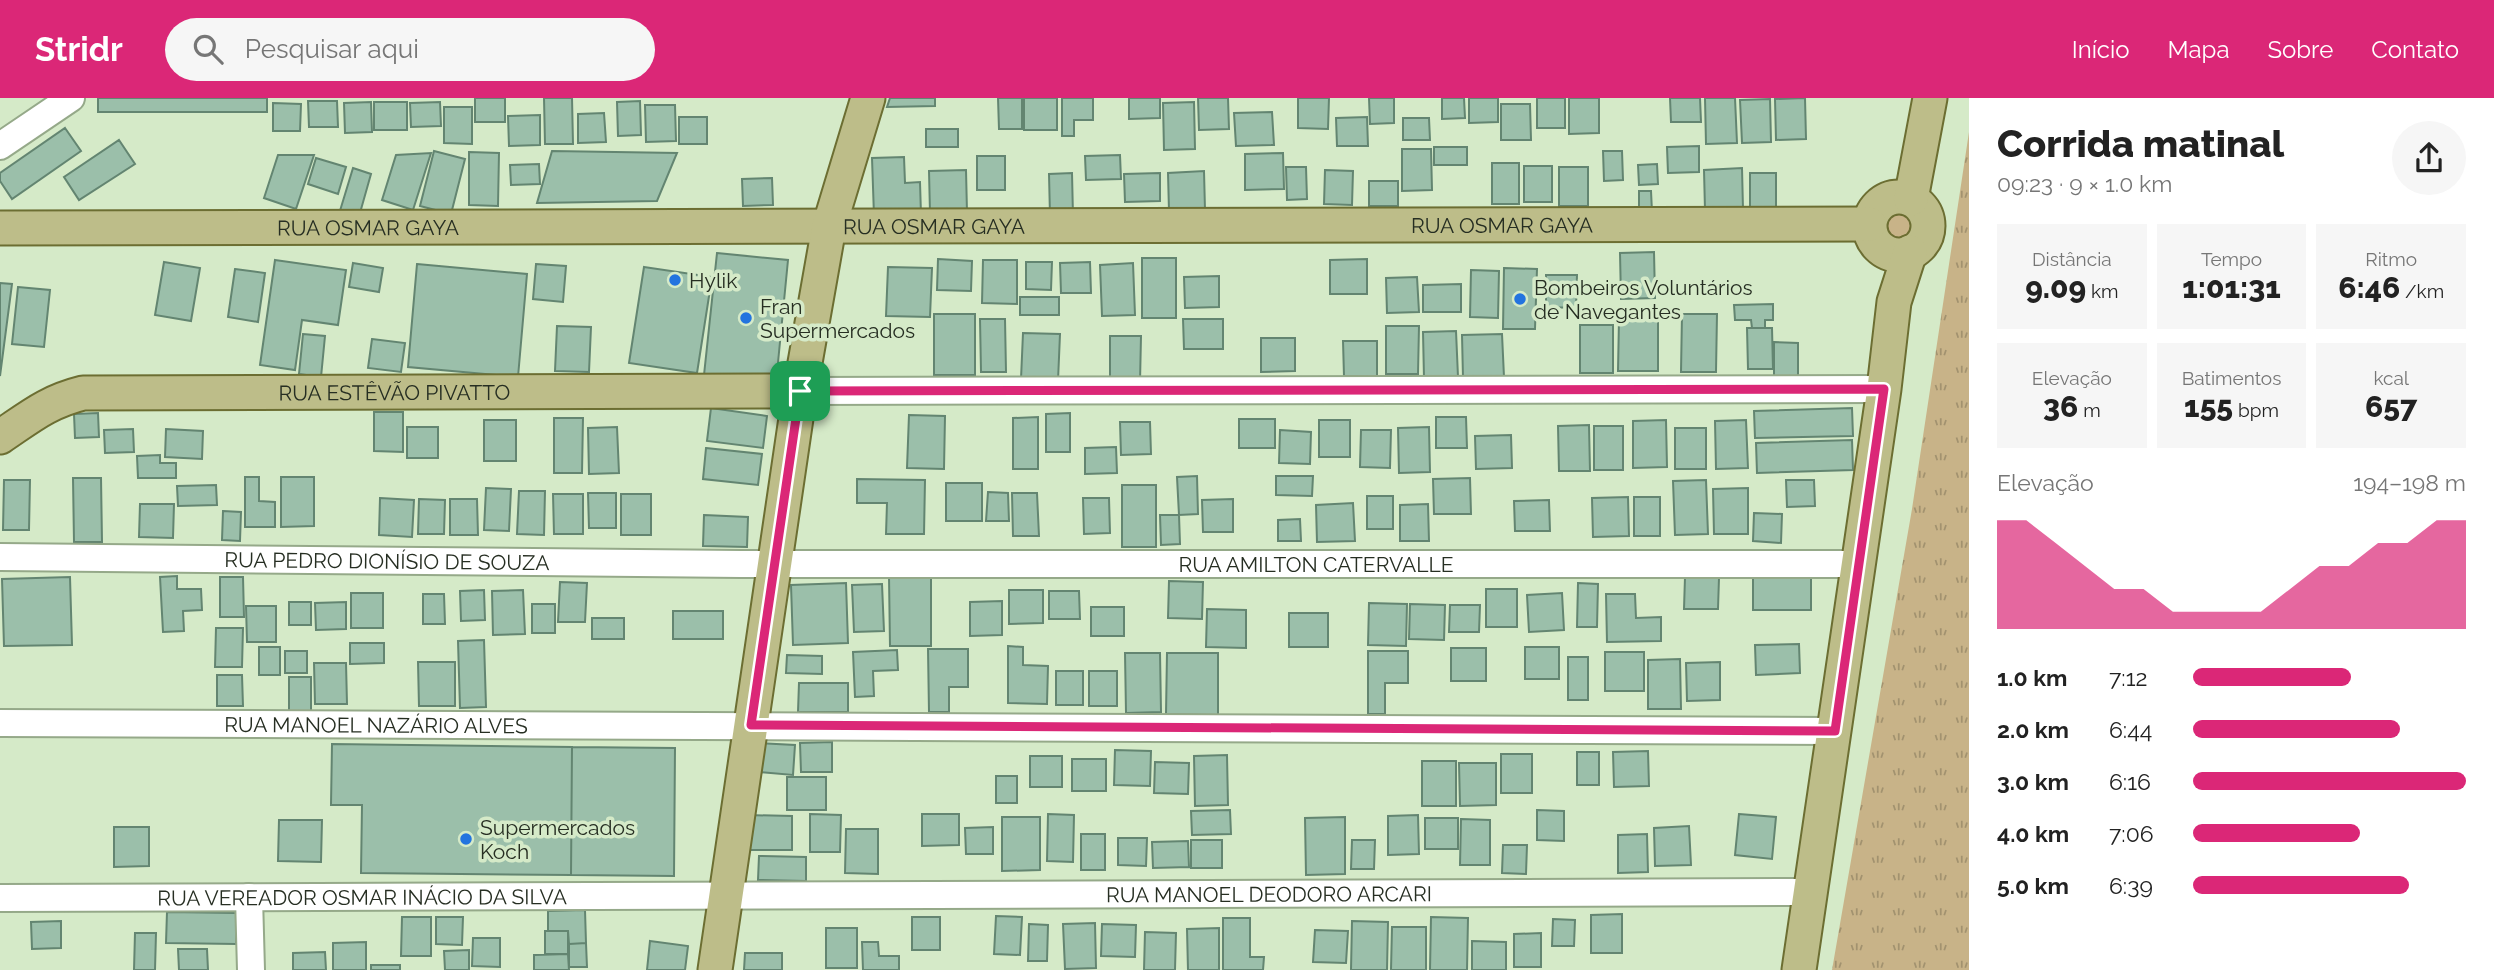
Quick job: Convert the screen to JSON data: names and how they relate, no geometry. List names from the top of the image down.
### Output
{
  "streets": {
    "main road": ["RUA OSMAR GAYA", "RUA ESTÊVÃO PIVATTO"],
    "street": [
      "RUA PEDRO DIONÍSIO DE SOUZA",
      "RUA AMILTON CATERVALLE",
      "RUA MANOEL NAZÁRIO ALVES",
      "RUA MANOEL DEODORO ARCARI",
      "RUA VEREADOR OSMAR INÁCIO DA SILVA"
    ]
  },
  "crossings": [
    ["RUA PEDRO DIONÍSIO DE SOUZA", "RUA AMILTON CATERVALLE"],
    ["RUA MANOEL DEODORO ARCARI", "RUA VEREADOR OSMAR INÁCIO DA SILVA"]
  ],
  "places": [
    "Hylik",
    "Bombeiros Voluntários de Navegantes",
    "Fran Supermercados",
    "Supermercados Koch"
  ],
  "page": {
    "header": "Stridr",
    "search": "Pesquisar aqui",
    "nav": [
      "Início",
      "Mapa",
      "Sobre",
      "Contato"
    ],
    "heading": ["Corrida matinal", "09:23 · 9 × 1.0 km"],
    "stats": [
      ["Distância", "9.09 km"],
      ["Tempo", "1:01:31"],
      ["Ritmo", "6:46 /km"],
      ["Elevação", "36 m"],
      ["Batimentos", "155 bpm"],
      ["kcal", "657"]
    ],
    "chart": ["Elevação", "194–198 m"],
    "list": [
      {
        "name": "1.0 km",
        "note": "7:12"
      },
      {
        "name": "2.0 km",
        "note": "6:44"
      },
      {
        "name": "3.0 km",
        "note": "6:16"
      },
      {
        "name": "4.0 km",
        "note": "7:06"
      },
      {
        "name": "5.0 km",
        "note": "6:39"
      }
    ]
  }
}
